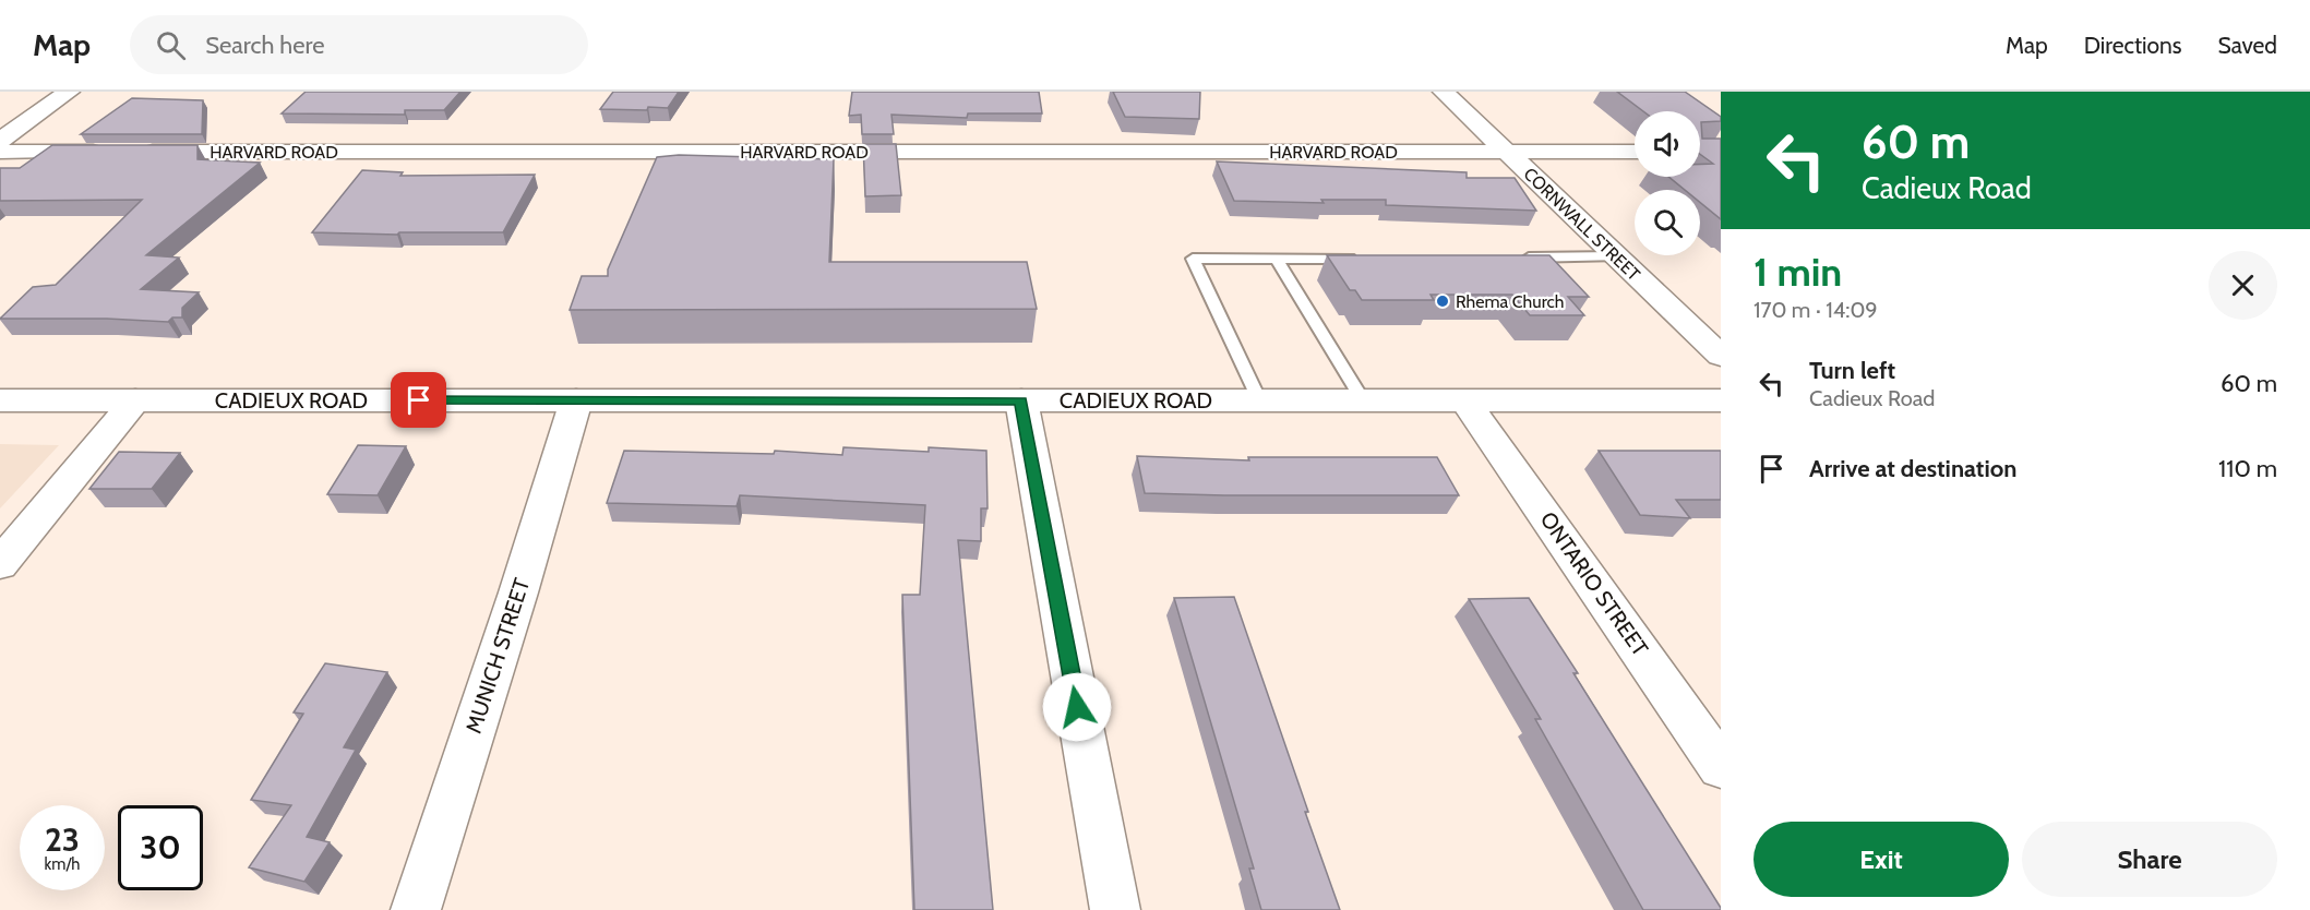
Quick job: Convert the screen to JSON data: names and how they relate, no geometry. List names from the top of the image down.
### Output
{
  "streets": {
    "street": [
      "HARVARD ROAD",
      "CORNWALL STREET",
      "CADIEUX ROAD",
      "ONTARIO STREET",
      "MUNICH STREET"
    ]
  },
  "crossings": [
    ["HARVARD ROAD", "CORNWALL STREET"],
    ["CADIEUX ROAD", "ONTARIO STREET"],
    ["CADIEUX ROAD", "MUNICH STREET"]
  ],
  "places": ["Rhema Church"],
  "page": {
    "header": "Map",
    "search": "Search here",
    "nav": ["Map", "Directions", "Saved"],
    "turn": ["60 m", "Cadieux Road"],
    "heading": ["1 min", "170 m · 14:09"],
    "list": [
      {
        "name": "Turn left",
        "note": "Cadieux Road",
        "value": "60 m"
      },
      {
        "name": "Arrive at destination",
        "value": "110 m"
      }
    ],
    "speed": "23 km/h",
    "limit": "30",
    "buttons": ["Exit", "Share"]
  }
}
